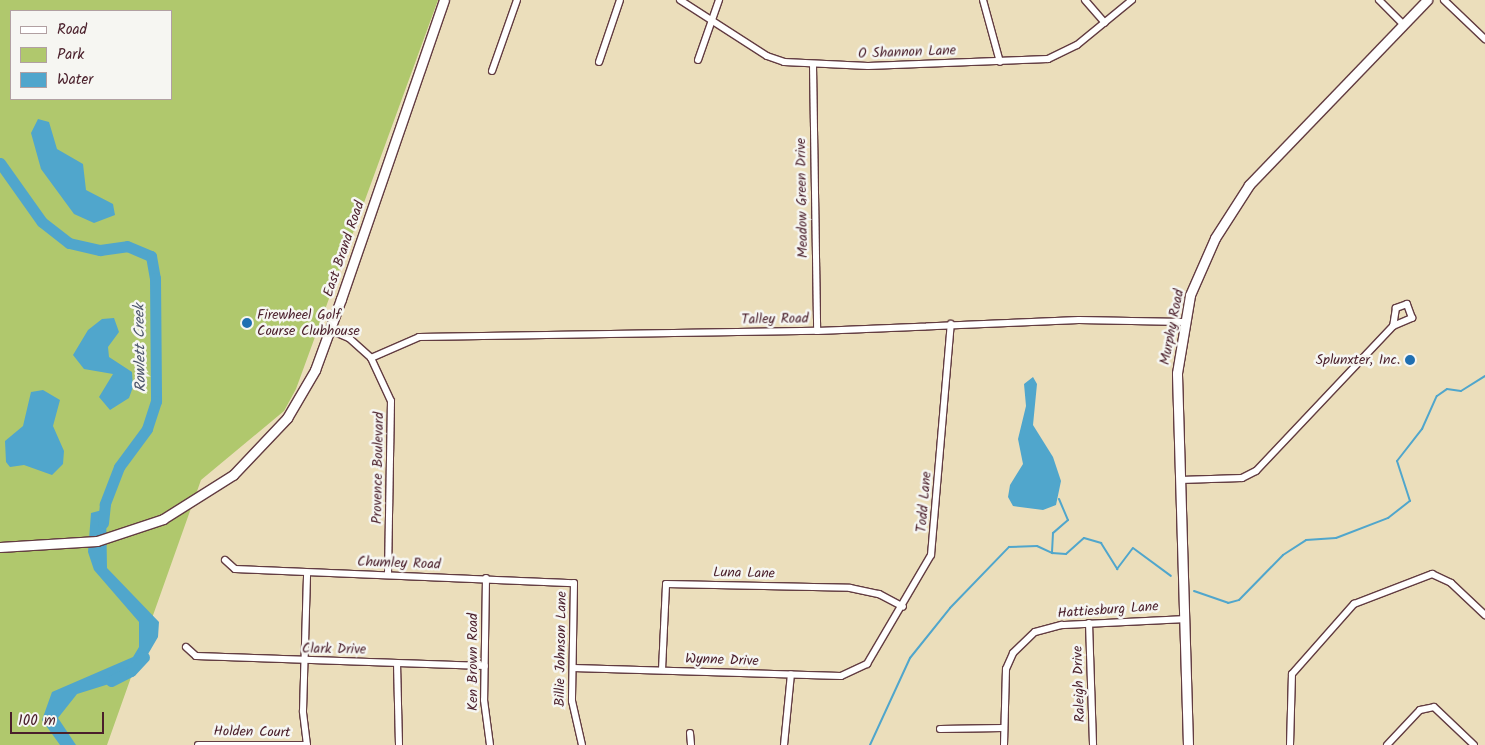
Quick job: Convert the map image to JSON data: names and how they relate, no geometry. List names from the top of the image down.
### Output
{
  "streets": {
    "main road": ["East Brand Road", "Murphy Road"],
    "street": [
      "O Shannon Lane",
      "Meadow Green Drive",
      "Talley Road",
      "Provence Boulevard",
      "Todd Lane",
      "Chumley Road",
      "Luna Lane",
      "Hattiesburg Lane",
      "Clark Drive",
      "Billie Johnson Lane",
      "Wynne Drive",
      "Ken Brown Road",
      "Raleigh Drive",
      "Holden Court"
    ]
  },
  "crossings": [
    ["O Shannon Lane", "Meadow Green Drive"],
    ["Meadow Green Drive", "Talley Road"],
    ["East Brand Road", "Provence Boulevard"],
    ["Talley Road", "Murphy Road"],
    ["Talley Road", "Provence Boulevard"],
    ["Talley Road", "Todd Lane"],
    ["Murphy Road", "Hattiesburg Lane"],
    ["Provence Boulevard", "Chumley Road"],
    ["Todd Lane", "Luna Lane"],
    ["Todd Lane", "Wynne Drive"],
    ["Chumley Road", "Billie Johnson Lane"],
    ["Chumley Road", "Ken Brown Road"],
    ["Luna Lane", "Wynne Drive"],
    ["Hattiesburg Lane", "Raleigh Drive"],
    ["Clark Drive", "Ken Brown Road"],
    ["Billie Johnson Lane", "Wynne Drive"]
  ],
  "water": ["Rowlett Creek"],
  "places": ["Firewheel Golf Course Clubhouse", "Splunxter, Inc."],
  "legend": ["Road", "Park", "Water"],
  "scale_bar": "100 m"
}
